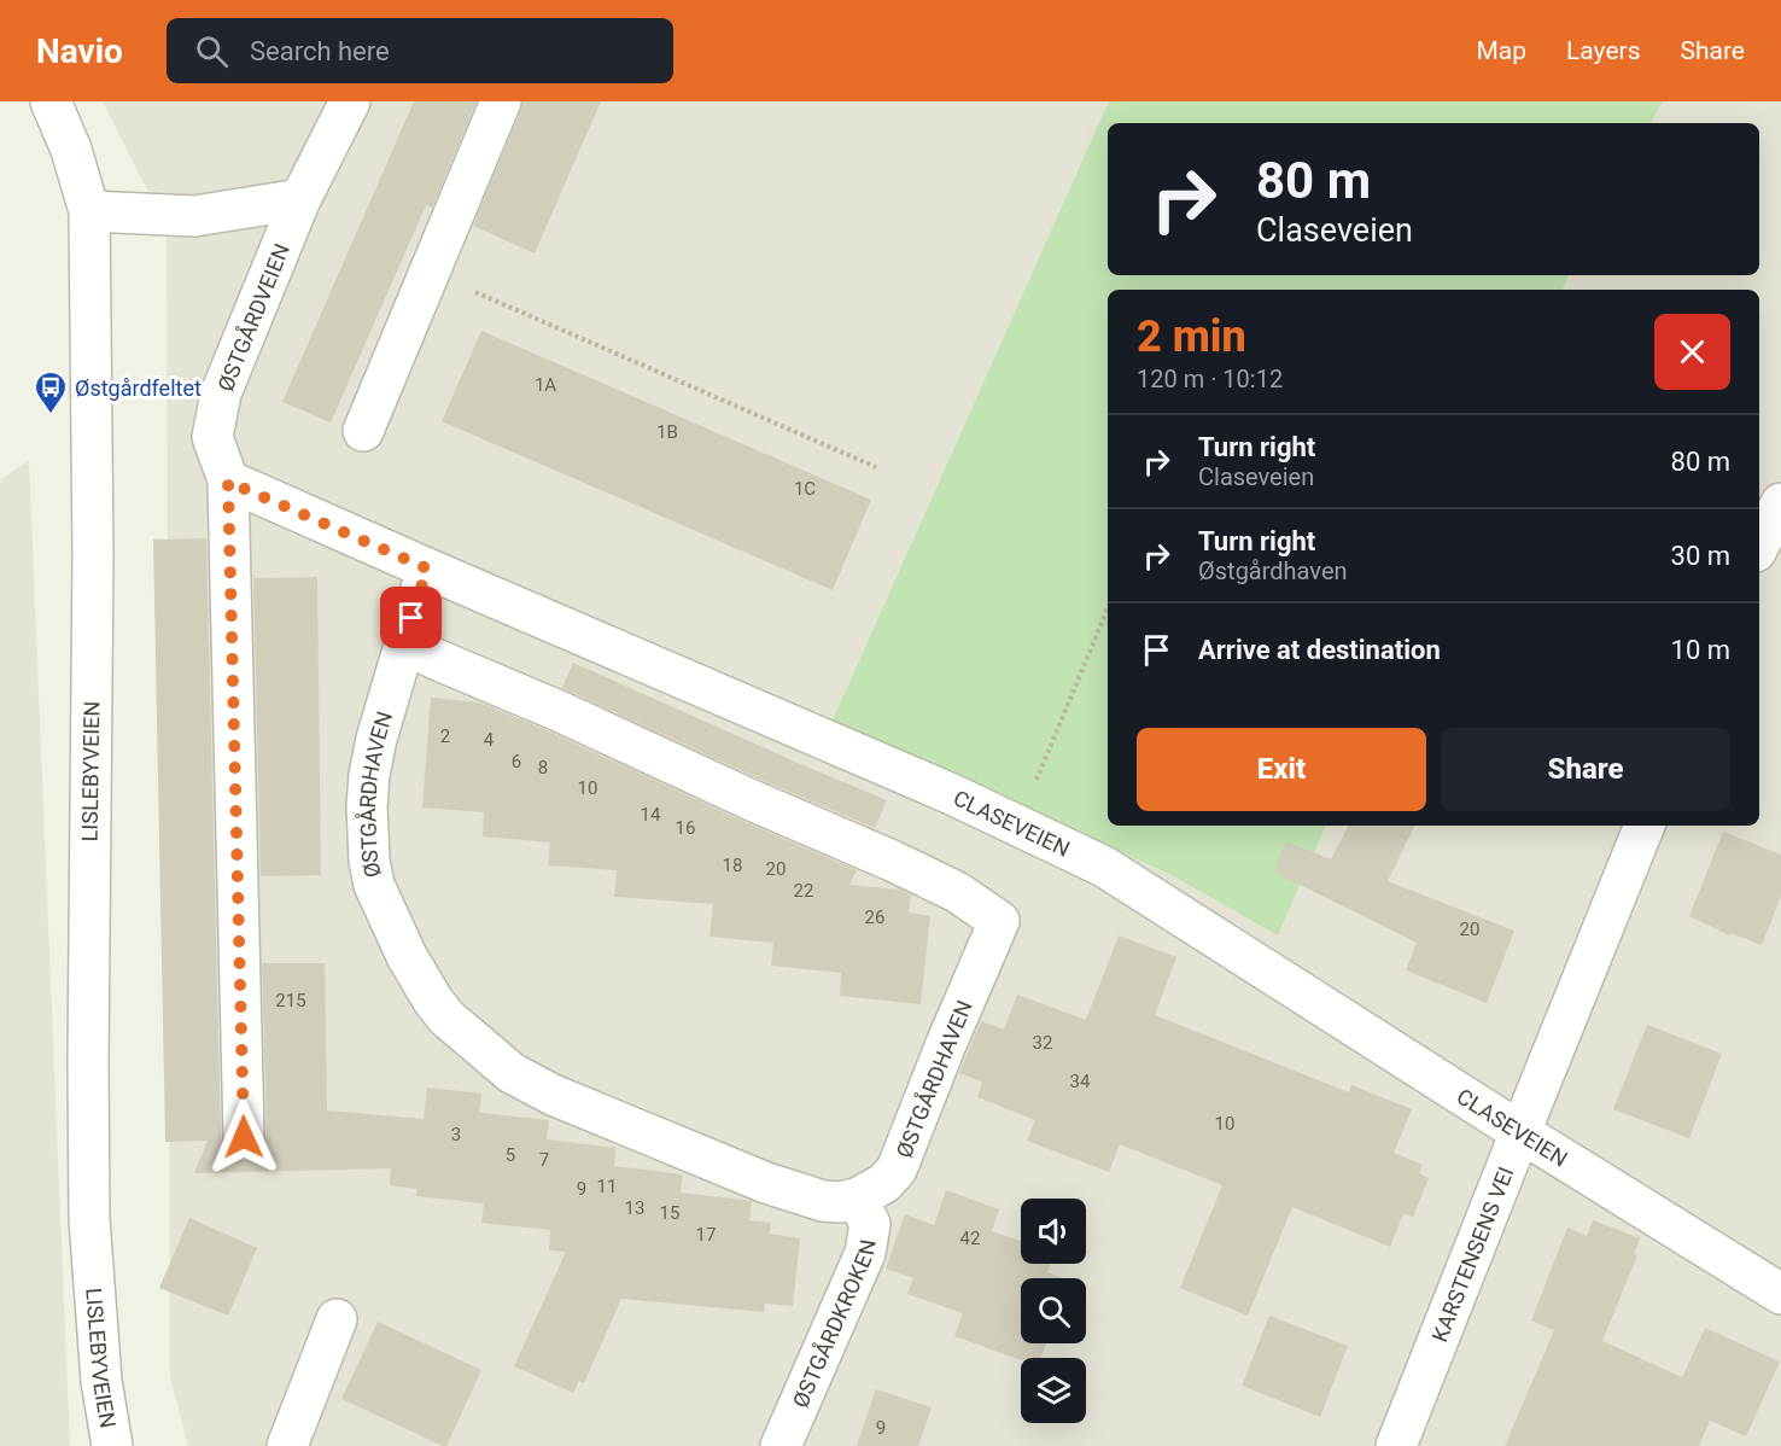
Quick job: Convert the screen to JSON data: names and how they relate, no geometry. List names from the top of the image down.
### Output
{
  "streets": {
    "street": [
      "ØSTGÅRDVEIEN",
      "LISLEBYVEIEN",
      "ØSTGÅRDHAVEN",
      "CLASEVEIEN",
      "KARSTENSENS VEI",
      "ØSTGÅRDKROKEN"
    ]
  },
  "crossings": [
    ["ØSTGÅRDVEIEN", "CLASEVEIEN"],
    ["ØSTGÅRDHAVEN", "CLASEVEIEN"],
    ["ØSTGÅRDHAVEN", "ØSTGÅRDKROKEN"],
    ["CLASEVEIEN", "KARSTENSENS VEI"]
  ],
  "places": {
    "bus stop": ["Østgårdfeltet"]
  },
  "house_numbers": [
    "1A",
    "1B",
    "1C",
    "2",
    "4",
    "6",
    "8",
    "10",
    "14",
    "16",
    "18",
    "20",
    "22",
    "26",
    "20",
    "215",
    "32",
    "34",
    "10",
    "3",
    "5",
    "7",
    "11",
    "9",
    "13",
    "15",
    "17",
    "42",
    "9"
  ],
  "page": {
    "header": "Navio",
    "search": "Search here",
    "nav": ["Map", "Layers", "Share"],
    "turn": ["80 m", "Claseveien"],
    "heading": ["2 min", "120 m · 10:12"],
    "list": [
      {
        "name": "Turn right",
        "note": "Claseveien",
        "value": "80 m"
      },
      {
        "name": "Turn right",
        "note": "Østgårdhaven",
        "value": "30 m"
      },
      {
        "name": "Arrive at destination",
        "value": "10 m"
      }
    ],
    "buttons": ["Exit", "Share"]
  }
}
